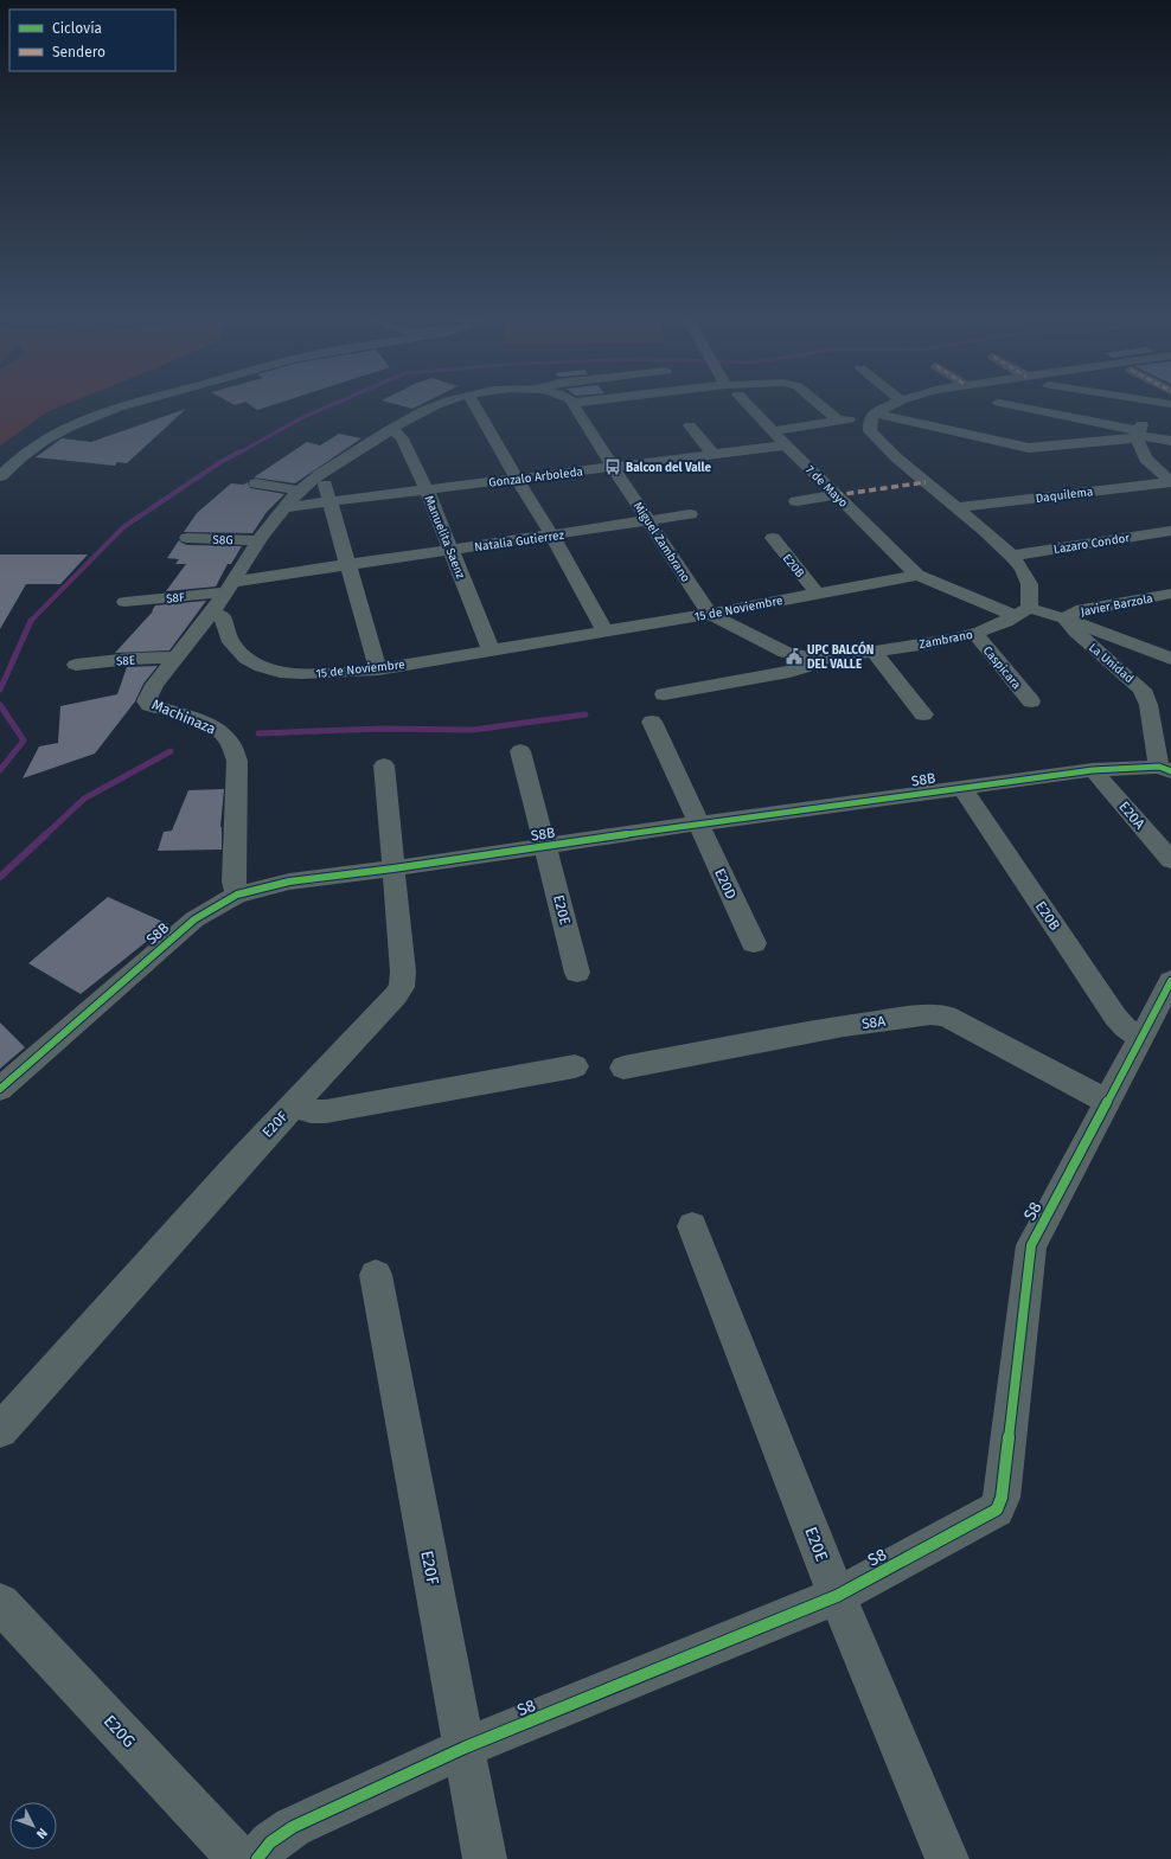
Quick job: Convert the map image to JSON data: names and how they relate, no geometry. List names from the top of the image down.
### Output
{
  "streets": {
    "street": [
      "Gonzalo Arboleda",
      "7 de Mayo",
      "Daquilema",
      "Manuelita Saenz",
      "S8G",
      "Natalia Gutierrez",
      "Miguel Zambrano",
      "Lazaro Condor",
      "E20B",
      "S8F",
      "Javier Barzola",
      "15 de Noviembre",
      "Zambrano",
      "S8E",
      "La Unidad",
      "Caspicara",
      "Machinaza",
      "S8B",
      "E20A",
      "E20D",
      "E20E",
      "S8A",
      "E20F",
      "S8",
      "E20G"
    ]
  },
  "crossings": [
    ["Gonzalo Arboleda", "7 de Mayo"],
    ["Gonzalo Arboleda", "Manuelita Saenz"],
    ["Gonzalo Arboleda", "Miguel Zambrano"],
    ["7 de Mayo", "15 de Noviembre"],
    ["Manuelita Saenz", "Natalia Gutierrez"],
    ["Manuelita Saenz", "15 de Noviembre"],
    ["Natalia Gutierrez", "Miguel Zambrano"],
    ["Natalia Gutierrez", "S8F"],
    ["Miguel Zambrano", "15 de Noviembre"],
    ["Miguel Zambrano", "Zambrano"],
    ["E20B", "15 de Noviembre"],
    ["E20B", "S8B"],
    ["E20B", "S8"],
    ["Javier Barzola", "La Unidad"],
    ["15 de Noviembre", "Machinaza"],
    ["Zambrano", "Caspicara"],
    ["S8E", "Machinaza"],
    ["La Unidad", "S8B"],
    ["Machinaza", "S8B"],
    ["S8B", "E20A"],
    ["S8B", "E20D"],
    ["S8B", "E20E"],
    ["S8B", "E20F"],
    ["E20E", "S8"],
    ["S8A", "S8"],
    ["E20F", "S8"]
  ],
  "places": {
    "bus stop": ["Balcon del Valle"],
    "public building": ["UPC BALCÓN DEL VALLE"]
  },
  "legend": ["Ciclovía", "Sendero"],
  "north": "bottom right"
}
